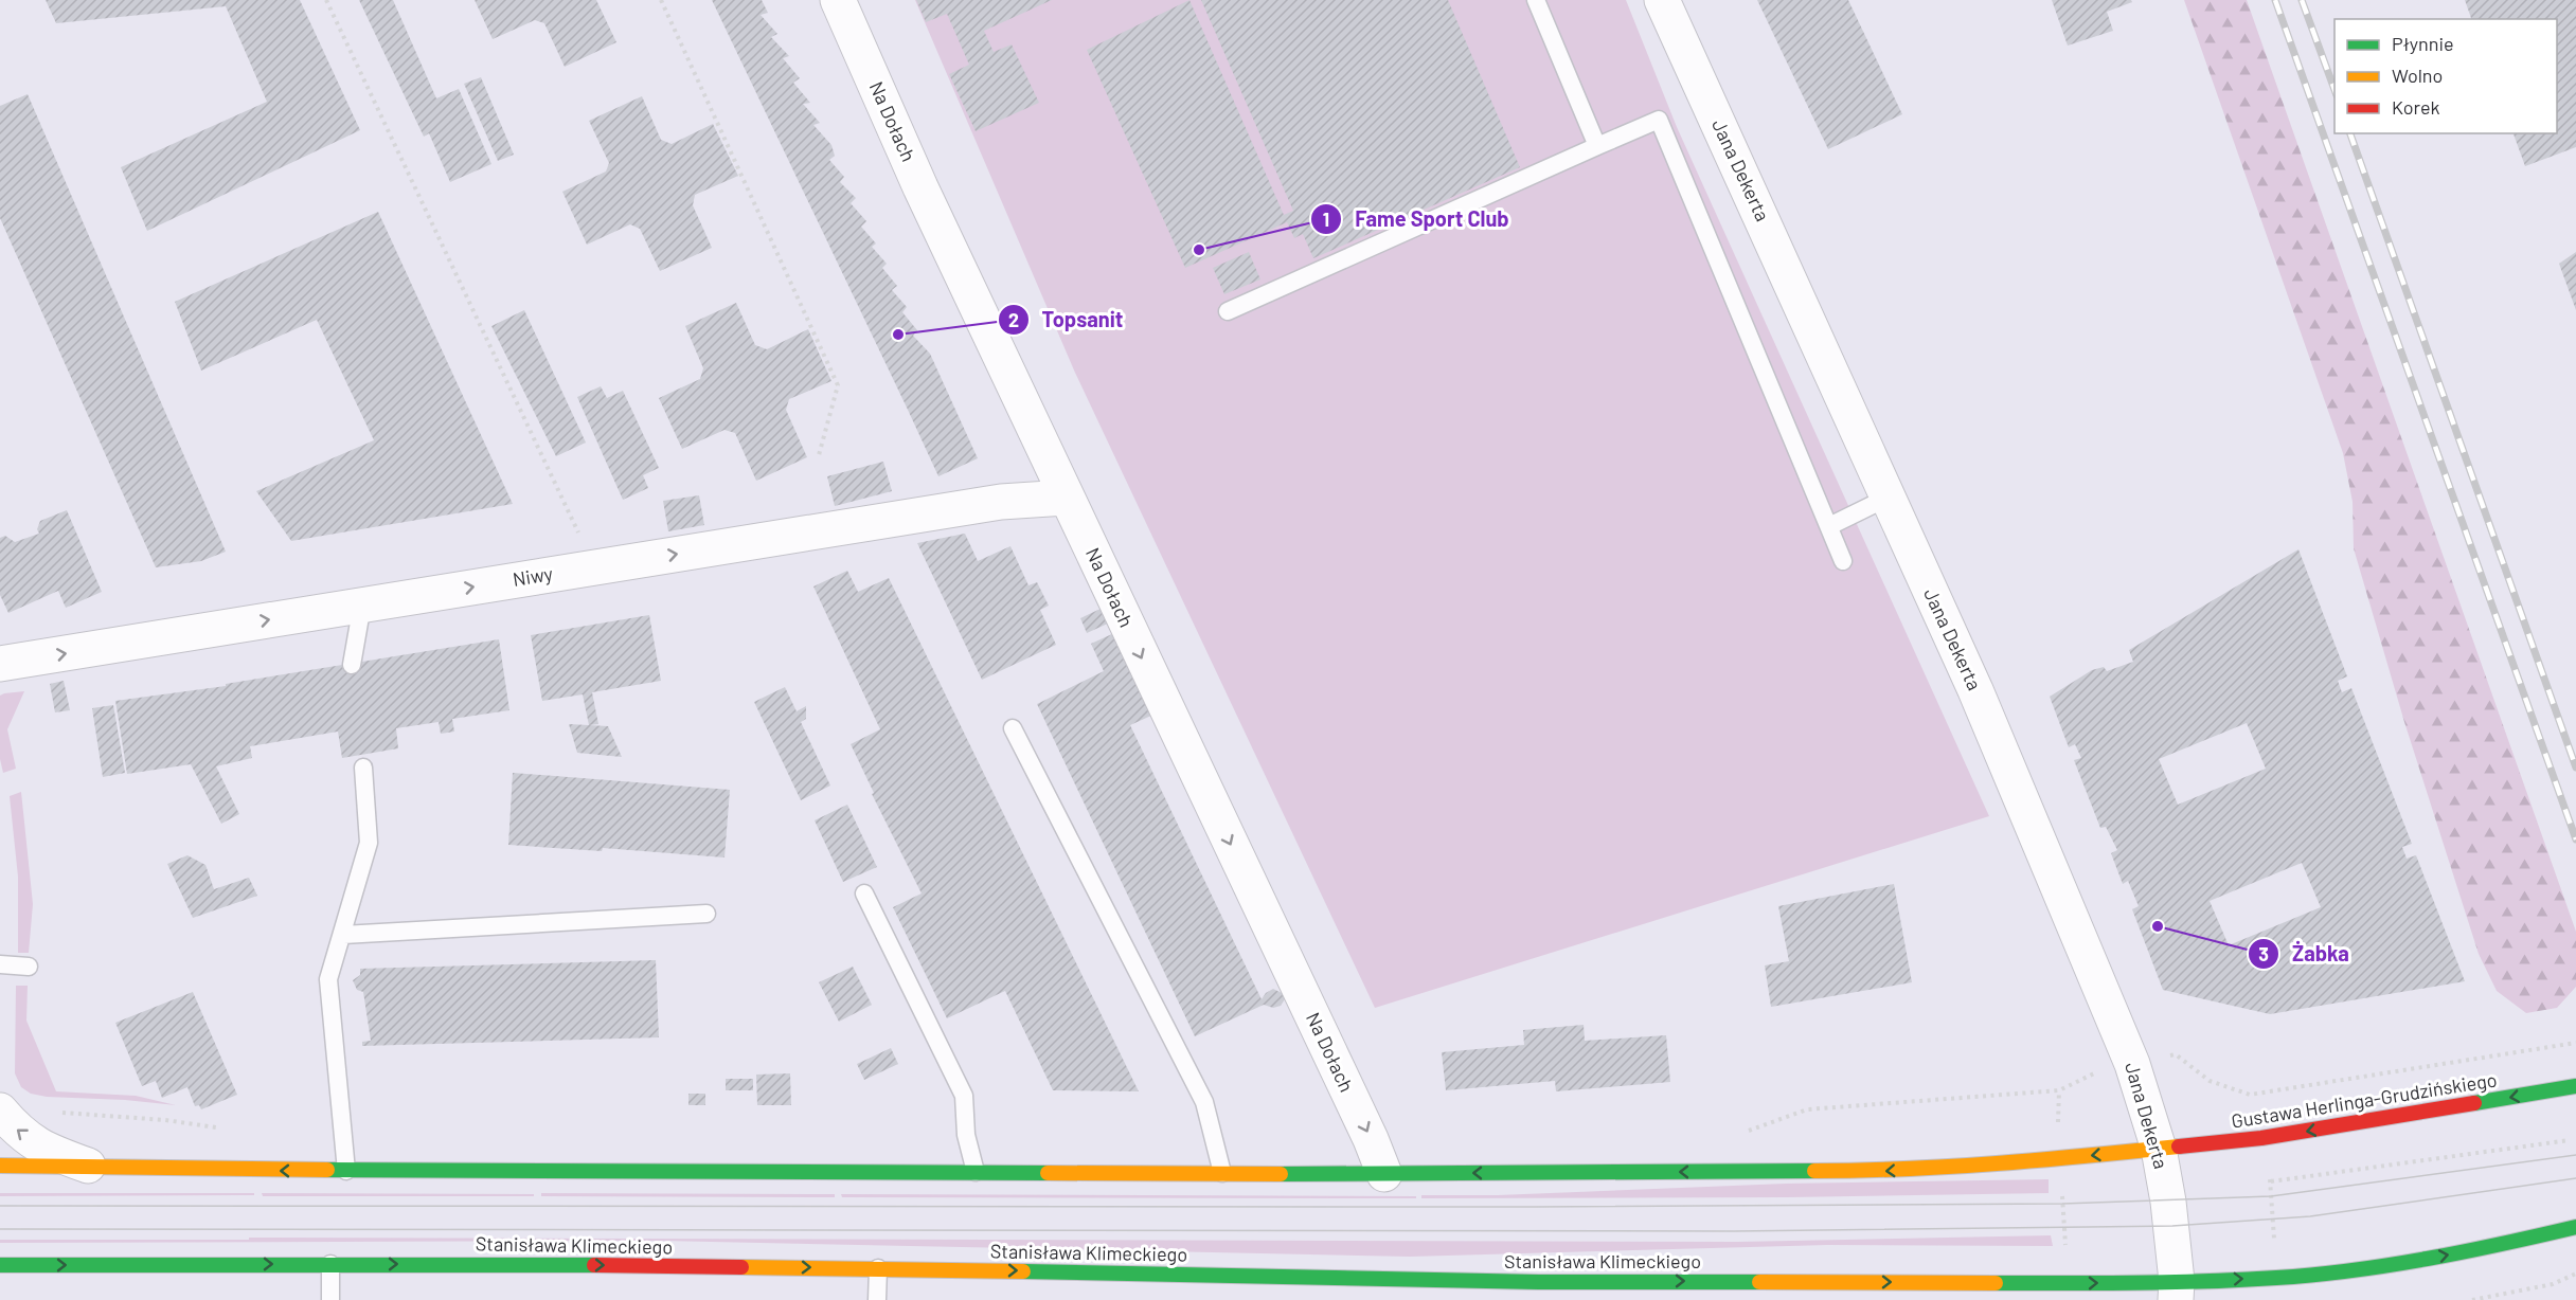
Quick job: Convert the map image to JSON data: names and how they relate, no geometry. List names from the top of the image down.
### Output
{
  "streets": {
    "main road": ["Gustawa Herlinga-Grudzińskiego", "Stanisława Klimeckiego"],
    "street": ["Na Dołach", "Jana Dekerta", "Niwy"]
  },
  "crossings": [
    ["Na Dołach", "Niwy"],
    ["Jana Dekerta", "Gustawa Herlinga-Grudzińskiego"],
    ["Jana Dekerta", "Stanisława Klimeckiego"]
  ],
  "one_way": ["Na Dołach", "Niwy", "Gustawa Herlinga-Grudzińskiego"],
  "places": ["Fame Sport Club", "Topsanit", "Żabka"],
  "legend": ["Płynnie", "Wolno", "Korek"]
}
